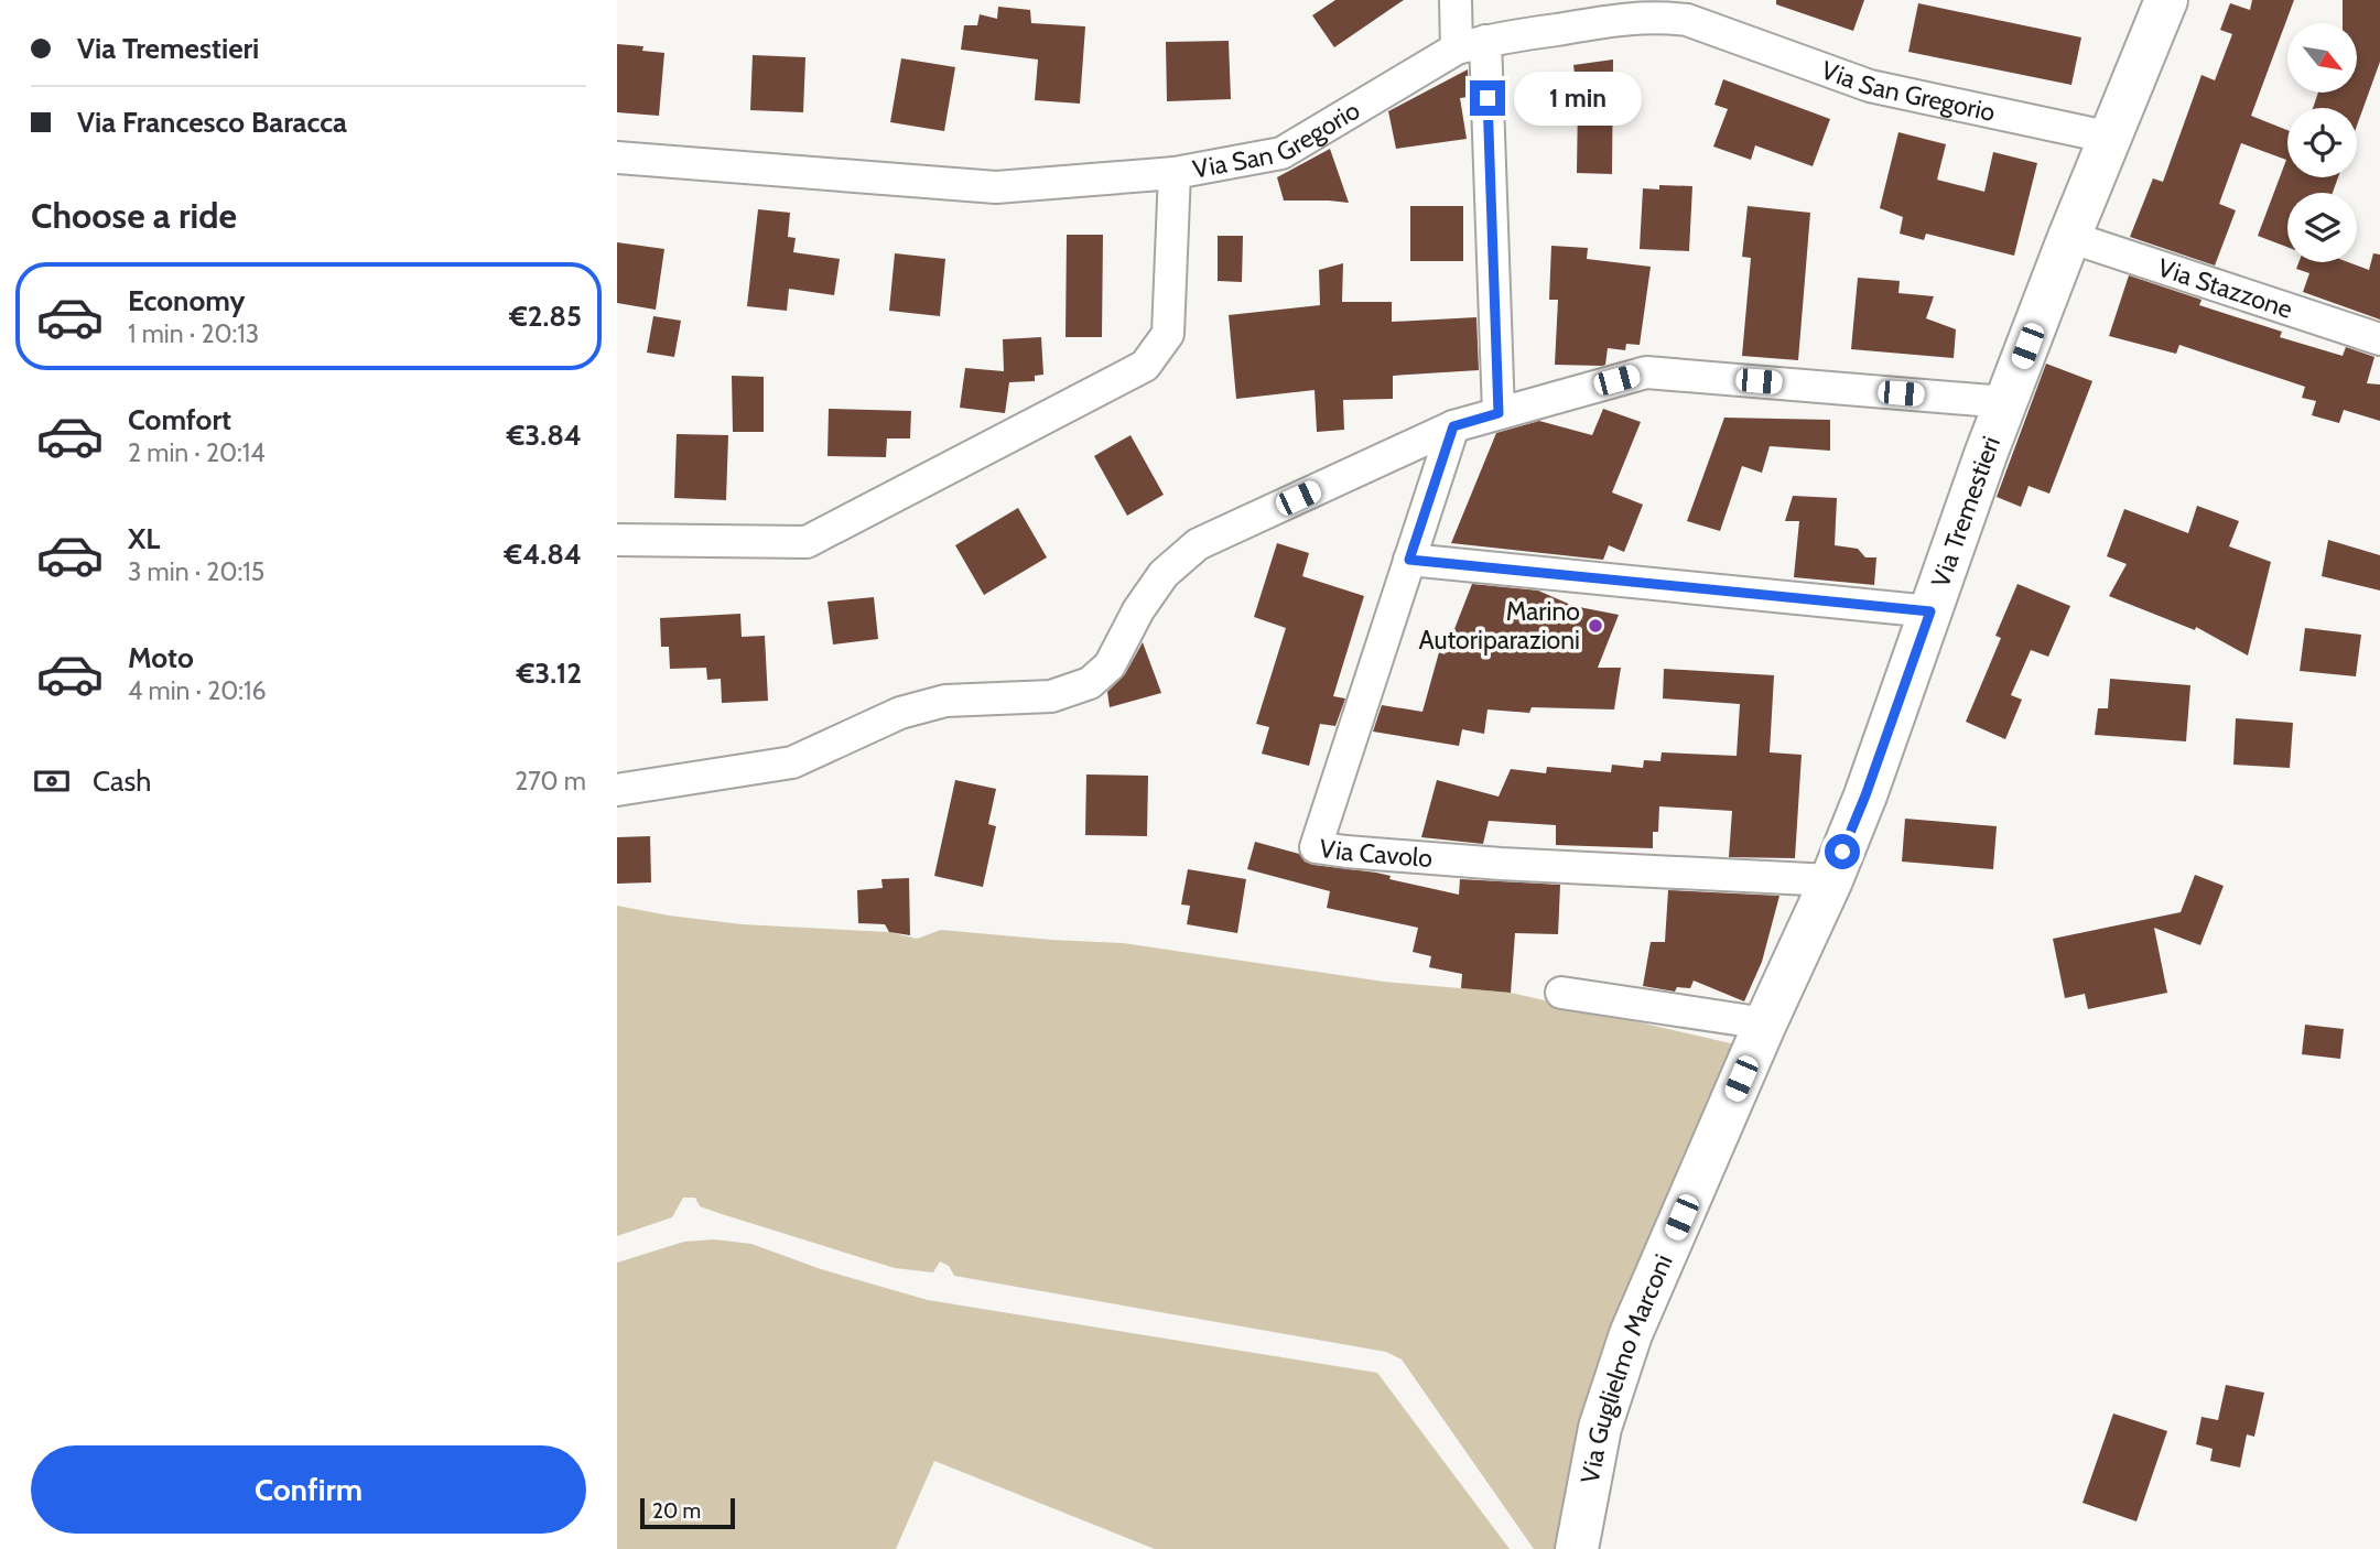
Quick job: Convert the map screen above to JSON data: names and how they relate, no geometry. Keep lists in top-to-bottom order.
{
  "streets": {
    "main road": ["Via Tremestieri", "Via Guglielmo Marconi"],
    "street": ["Via San Gregorio", "Via Stazzone", "Via Cavolo"]
  },
  "crossings": [
    ["Via San Gregorio", "Via Tremestieri"],
    ["Via Stazzone", "Via Tremestieri"],
    ["Via Tremestieri", "Via Cavolo"],
    ["Via Tremestieri", "Via Guglielmo Marconi"]
  ],
  "places": ["Marino Autoriparazioni"],
  "scale_bar": "20 m",
  "north": "bottom right",
  "page": {
    "banner": ["Via Tremestieri", "Via Francesco Baracca"],
    "bubble": "1 min",
    "heading": "Choose a ride",
    "list": [
      {
        "name": "Economy",
        "note": "1 min · 20:13",
        "value": "€2.85"
      },
      {
        "name": "Comfort",
        "note": "2 min · 20:14",
        "value": "€3.84"
      },
      {
        "name": "XL",
        "note": "3 min · 20:15",
        "value": "€4.84"
      },
      {
        "name": "Moto",
        "note": "4 min · 20:16",
        "value": "€3.12"
      }
    ],
    "pay": ["Cash", "270 m"],
    "buttons": "Confirm",
    "scale": "20 m"
  }
}
